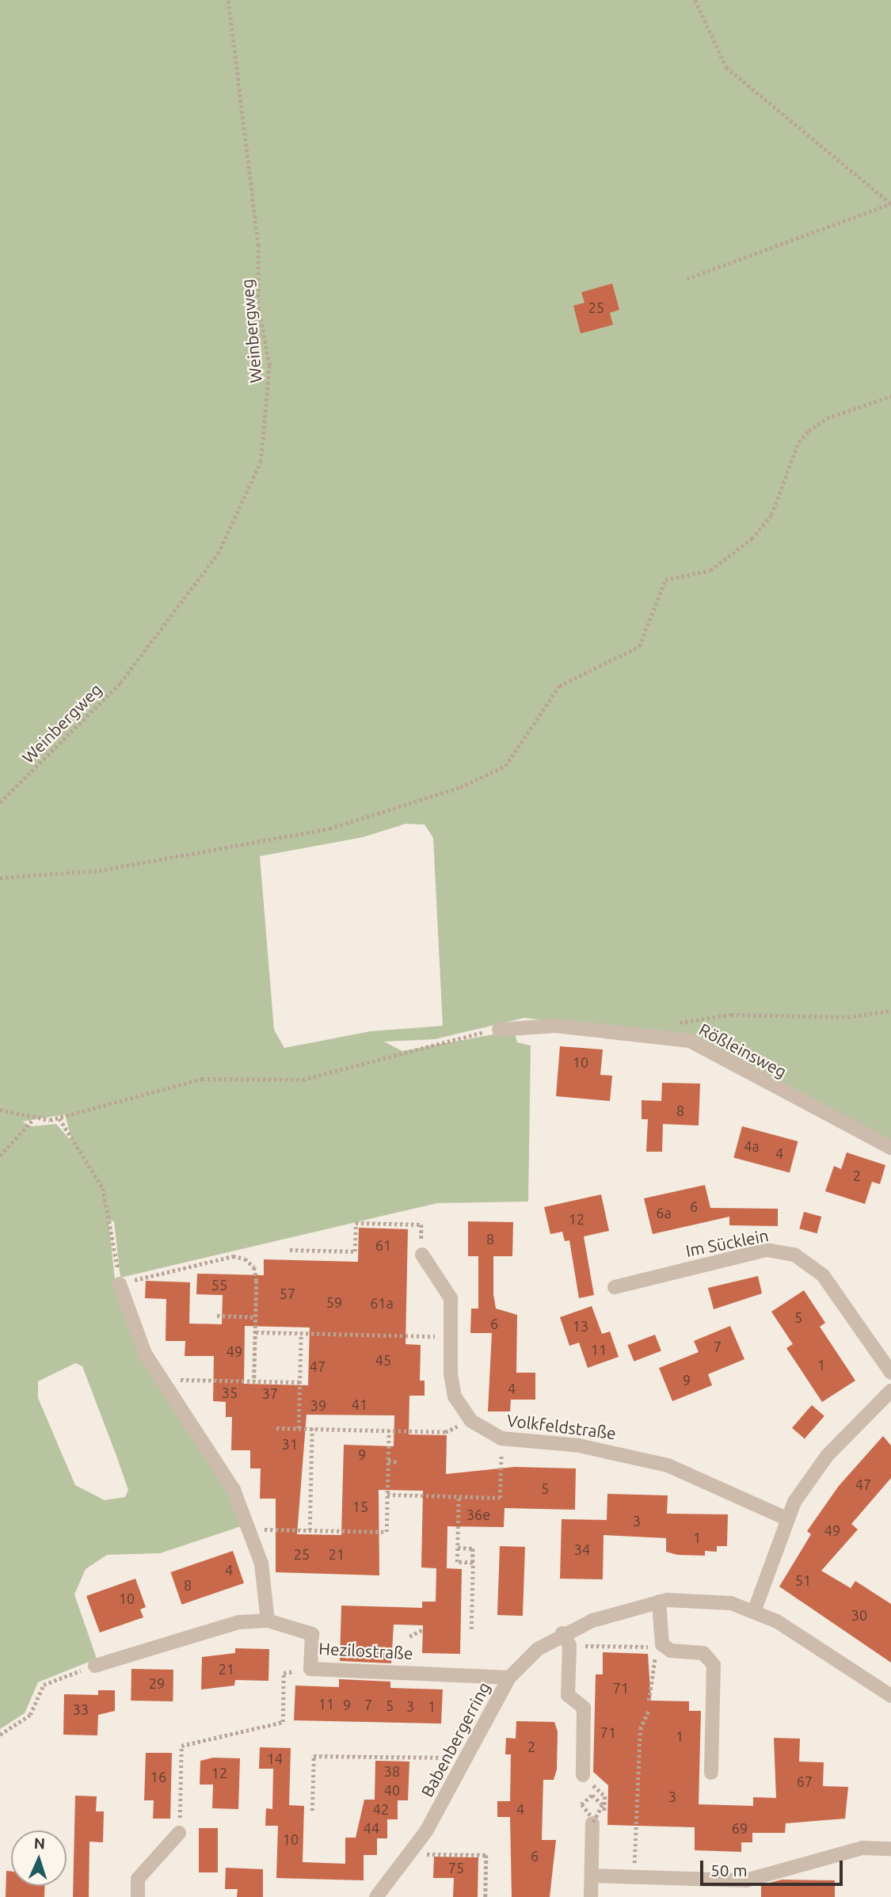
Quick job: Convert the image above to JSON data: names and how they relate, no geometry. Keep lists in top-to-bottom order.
{
  "streets": {
    "street": [
      "Rößleinsweg",
      "Im Sücklein",
      "Volkfeldstraße",
      "Hezilostraße",
      "Babenbergerring"
    ],
    "path": ["Weinbergweg"]
  },
  "crossings": [
    ["Hezilostraße", "Babenbergerring"]
  ],
  "house_numbers": [
    "25",
    "10",
    "8",
    "4a",
    "4",
    "2",
    "6",
    "6a",
    "12",
    "8",
    "61",
    "55",
    "57",
    "59",
    "61a",
    "5",
    "6",
    "13",
    "7",
    "11",
    "49",
    "45",
    "1",
    "47",
    "9",
    "4",
    "35",
    "37",
    "41",
    "39",
    "31",
    "9",
    "47",
    "5",
    "15",
    "36e",
    "3",
    "49",
    "1",
    "34",
    "25",
    "21",
    "4",
    "51",
    "8",
    "10",
    "30",
    "21",
    "29",
    "71",
    "11",
    "9",
    "7",
    "5",
    "3",
    "1",
    "33",
    "71",
    "1",
    "2",
    "14",
    "38",
    "12",
    "16",
    "67",
    "40",
    "3",
    "42",
    "4",
    "44",
    "69",
    "10",
    "6",
    "75"
  ],
  "scale_bar": "50 m",
  "north": "top"
}
